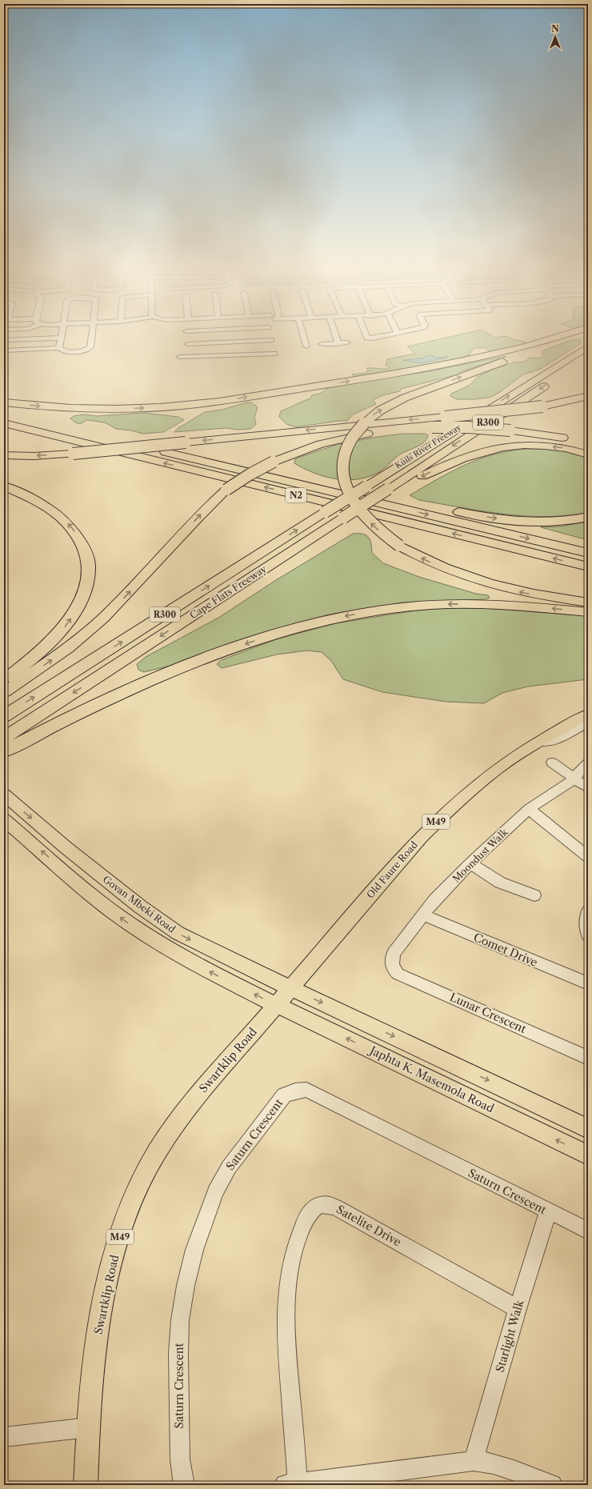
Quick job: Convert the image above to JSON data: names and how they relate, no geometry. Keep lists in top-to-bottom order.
{
  "streets": {
    "highway": [
      "R300",
      "Kuils River Freeway",
      "N2",
      "Cape Flats Freeway"
    ],
    "main road": [
      "M49",
      "Old Faure Road",
      "Govan Mbeki Road",
      "Swartklip Road",
      "Japhta K. Masemola Road"
    ],
    "street": [
      "Moondust Walk",
      "Comet Drive",
      "Lunar Crescent",
      "Saturn Crescent",
      "Satelite Drive",
      "Starlight Walk"
    ]
  },
  "crossings": [
    ["Kuils River Freeway", "Cape Flats Freeway"],
    ["Moondust Walk", "Comet Drive"],
    ["Moondust Walk", "Lunar Crescent"],
    ["Old Faure Road", "Govan Mbeki Road"],
    ["Old Faure Road", "Swartklip Road"],
    ["Govan Mbeki Road", "Swartklip Road"],
    ["Govan Mbeki Road", "Japhta K. Masemola Road"],
    ["Swartklip Road", "Japhta K. Masemola Road"],
    ["Saturn Crescent", "Starlight Walk"],
    ["Satelite Drive", "Starlight Walk"]
  ],
  "north": "top"
}
